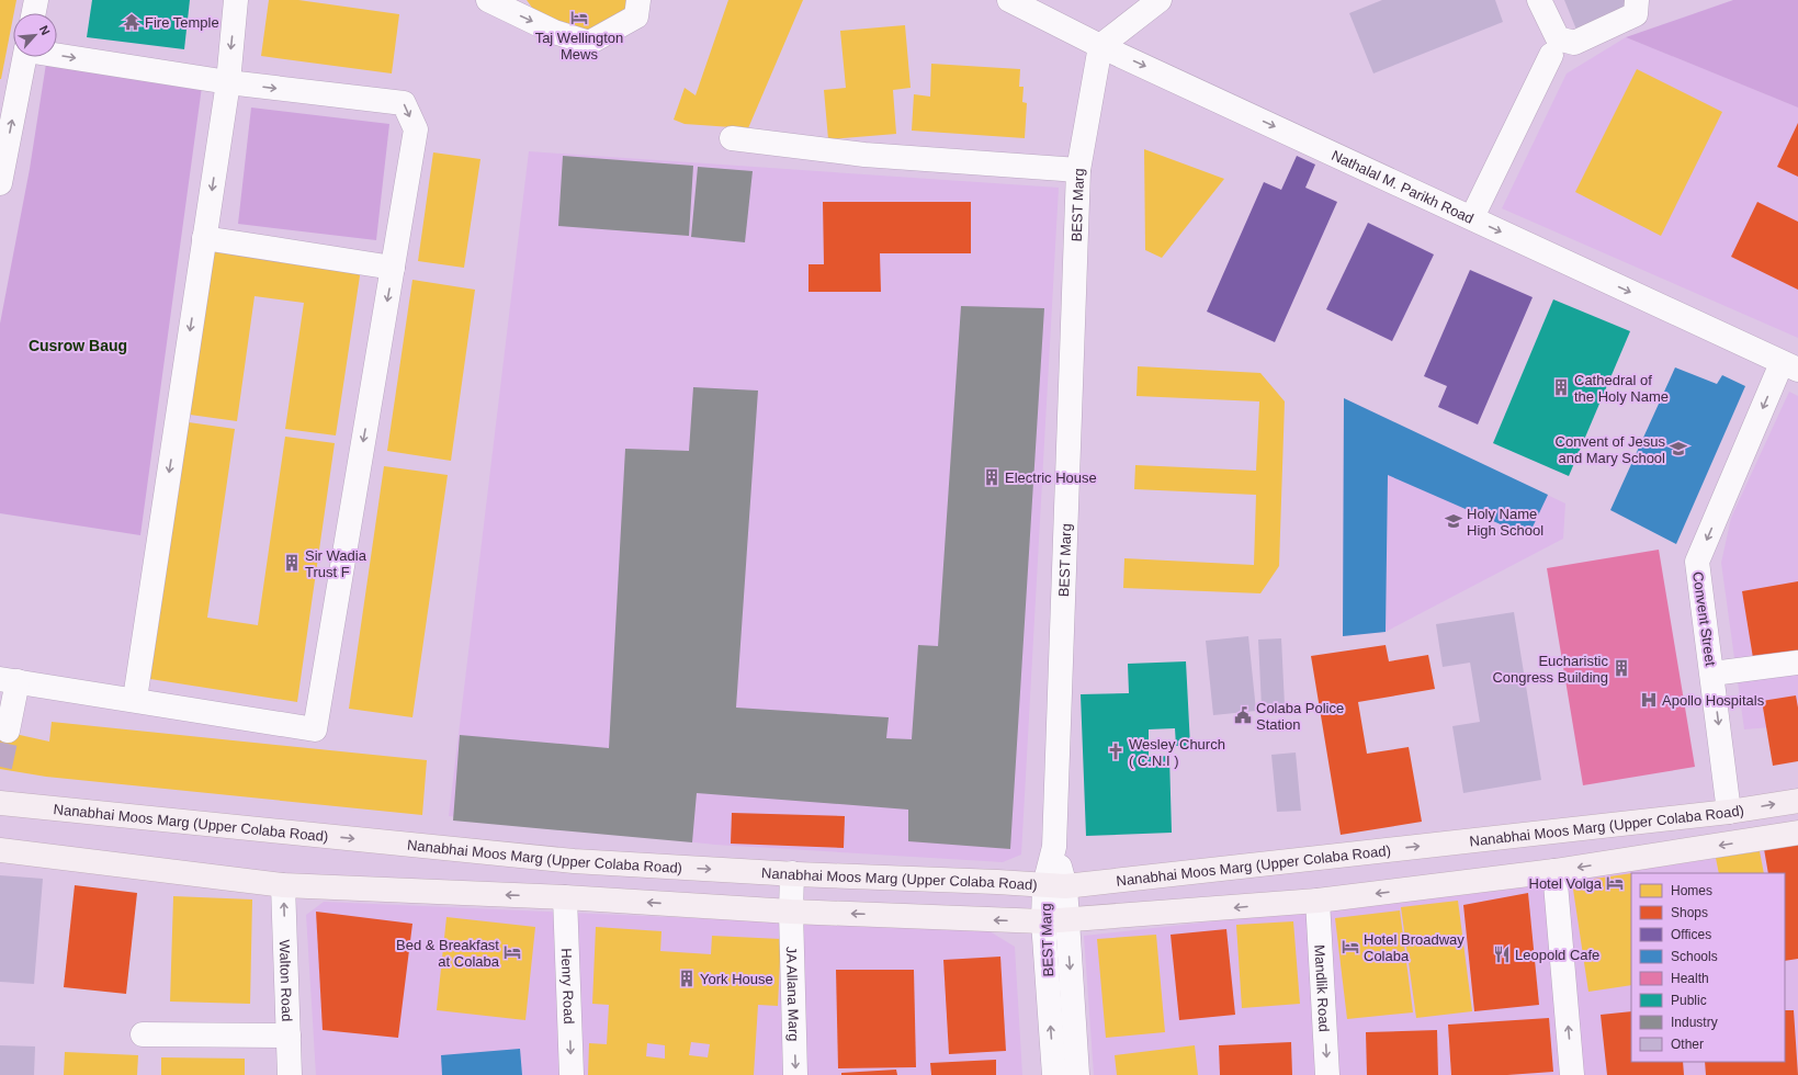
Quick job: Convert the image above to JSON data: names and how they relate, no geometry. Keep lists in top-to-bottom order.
{
  "streets": {
    "main road": ["Nanabhai Moos Marg (Upper Colaba Road)"],
    "street": [
      "Nathalal M. Parikh Road",
      "BEST Marg",
      "Convent Street",
      "Walton Road",
      "Henry Road",
      "Mandlik Road",
      "JA Allana Marg"
    ]
  },
  "crossings": [
    ["Nathalal M. Parikh Road", "BEST Marg"],
    ["Nathalal M. Parikh Road", "Convent Street"],
    ["BEST Marg", "Nanabhai Moos Marg (Upper Colaba Road)"],
    ["Convent Street", "Nanabhai Moos Marg (Upper Colaba Road)"],
    ["Nanabhai Moos Marg (Upper Colaba Road)", "JA Allana Marg"]
  ],
  "one_way": [
    "Nathalal M. Parikh Road",
    "Convent Street",
    "Walton Road",
    "Henry Road",
    "Mandlik Road",
    "JA Allana Marg"
  ],
  "districts": ["Cusrow Baug"],
  "places": {
    "hotel": [
      "Taj Wellington Mews",
      "Hotel Volga",
      "Hotel Broadway Colaba",
      "Bed & Breakfast at Colaba"
    ],
    "temple": ["Fire Temple"],
    "building": [
      "Cathedral of the Holy Name",
      "Electric House",
      "Sir Wadia Trust F",
      "Eucharistic Congress Building",
      "York House"
    ],
    "school or university": ["Convent of Jesus and Mary School", "Holy Name High School"],
    "hospital": ["Apollo Hospitals"],
    "public building": ["Colaba Police Station"],
    "church": ["Wesley Church ( C.N.I )"],
    "restaurant": ["Leopold Cafe"]
  },
  "legend": [
    "Homes",
    "Shops",
    "Offices",
    "Schools",
    "Health",
    "Public",
    "Industry",
    "Other"
  ],
  "north": "top right"
}
